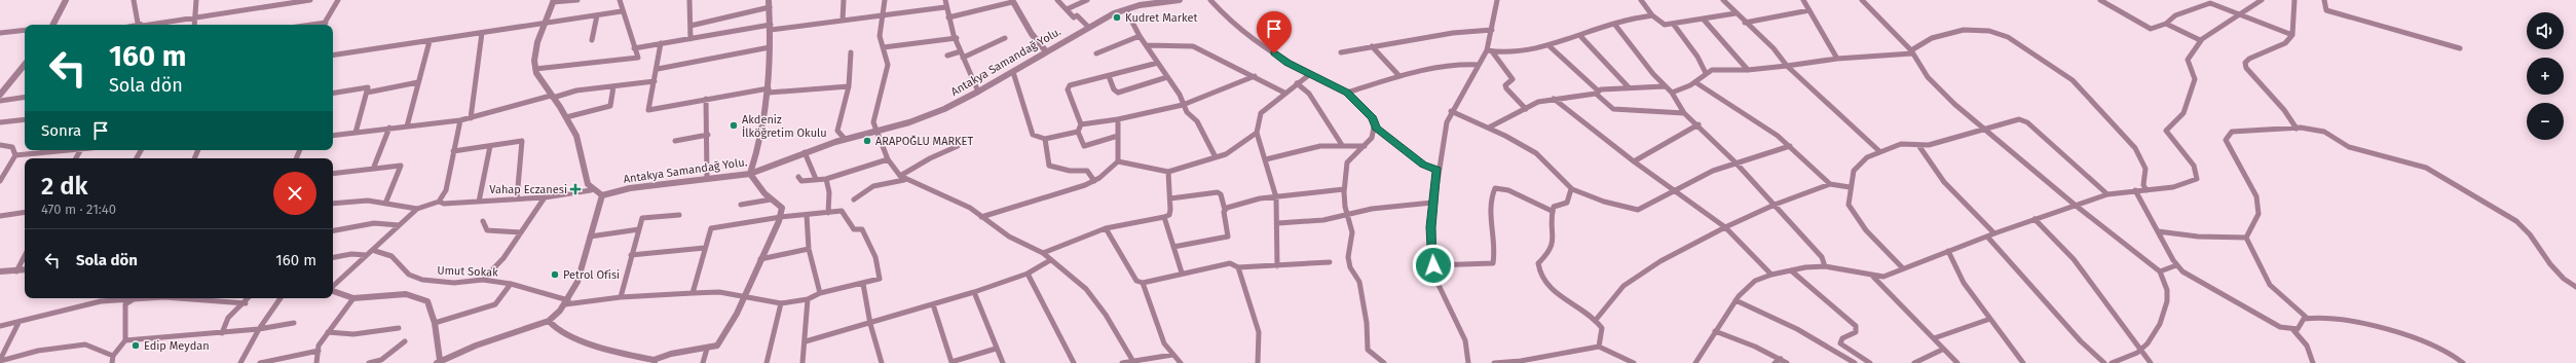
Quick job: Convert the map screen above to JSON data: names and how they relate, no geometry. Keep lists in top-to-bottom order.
{
  "streets": {
    "street": ["Antakya Samandağ Yolu.", "Umut Sokak"]
  },
  "places": {
    "other": [
      "Kudret Market",
      "Akdeniz İlköğretim Okulu",
      "ARAPOĞLU MARKET",
      "Petrol Ofisi",
      "Edip Meydan"
    ],
    "health": ["Vahap Eczanesi"]
  },
  "page": {
    "map_buttons": ["+", "−"],
    "turn": ["160 m", "Sola dön"],
    "then": "Sonra",
    "heading": ["2 dk", "470 m · 21:40"],
    "list": [
      {
        "name": "Sola dön",
        "value": "160 m"
      }
    ]
  }
}
